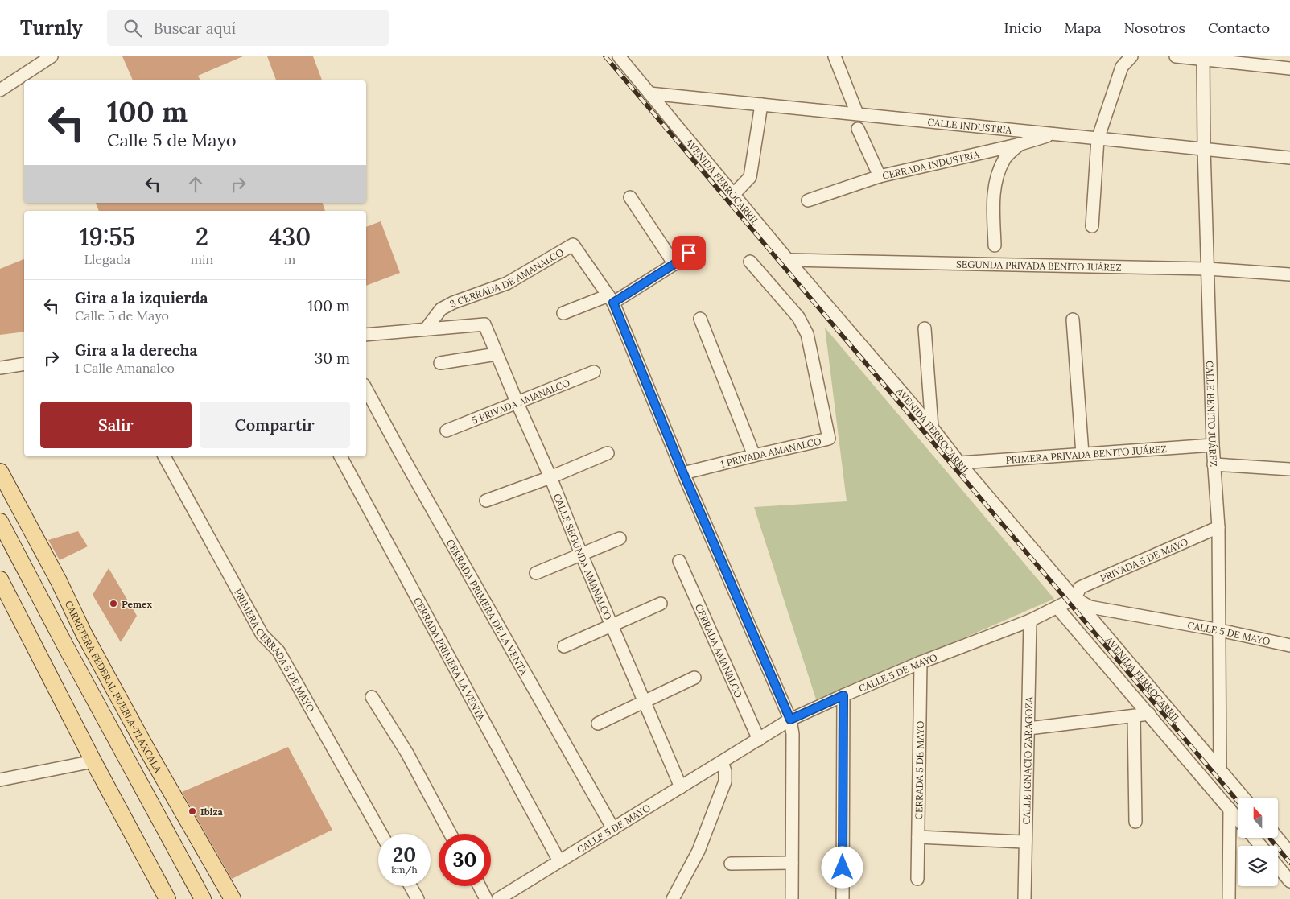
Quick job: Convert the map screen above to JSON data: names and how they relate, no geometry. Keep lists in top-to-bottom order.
{
  "streets": {
    "main road": ["CARRETERA FEDERAL PUEBLA-TLAXCALA"],
    "street": [
      "CALLE INDUSTRIA",
      "CERRADA INDUSTRIA",
      "AVENIDA FERROCARRIL",
      "SEGUNDA PRIVADA BENITO JUÁREZ",
      "3 CERRADA DE AMANALCO",
      "5 PRIVADA AMANALCO",
      "CALLE BENITO JUÁREZ",
      "1 PRIVADA AMANALCO",
      "PRIMERA PRIVADA BENITO JUÁREZ",
      "CALLE SEGUNDA AMANALCO",
      "PRIVADA 5 DE MAYO",
      "CERRADA PRIMERA DE LA VENTA",
      "CALLE 5 DE MAYO",
      "PRIMERA CERRADA 5 DE MAYO",
      "CERRADA AMANALCO",
      "CERRADA PRIMERA LA VENTA",
      "CALLE IGNACIO ZARAGOZA",
      "CERRADA 5 DE MAYO"
    ]
  },
  "crossings": [
    ["CALLE INDUSTRIA", "CERRADA INDUSTRIA"],
    ["CALLE INDUSTRIA", "AVENIDA FERROCARRIL"],
    ["CALLE INDUSTRIA", "CALLE BENITO JUÁREZ"],
    ["AVENIDA FERROCARRIL", "SEGUNDA PRIVADA BENITO JUÁREZ"],
    ["AVENIDA FERROCARRIL", "CALLE BENITO JUÁREZ"],
    ["AVENIDA FERROCARRIL", "PRIMERA PRIVADA BENITO JUÁREZ"],
    ["AVENIDA FERROCARRIL", "PRIVADA 5 DE MAYO"],
    ["AVENIDA FERROCARRIL", "CALLE 5 DE MAYO"],
    ["SEGUNDA PRIVADA BENITO JUÁREZ", "CALLE BENITO JUÁREZ"],
    ["3 CERRADA DE AMANALCO", "CALLE SEGUNDA AMANALCO"],
    ["5 PRIVADA AMANALCO", "CALLE SEGUNDA AMANALCO"],
    ["CALLE BENITO JUÁREZ", "PRIMERA PRIVADA BENITO JUÁREZ"],
    ["CALLE BENITO JUÁREZ", "PRIVADA 5 DE MAYO"],
    ["CALLE BENITO JUÁREZ", "CALLE 5 DE MAYO"],
    ["CALLE SEGUNDA AMANALCO", "CALLE 5 DE MAYO"],
    ["PRIVADA 5 DE MAYO", "CALLE 5 DE MAYO"],
    ["CERRADA PRIMERA DE LA VENTA", "CALLE 5 DE MAYO"],
    ["CALLE 5 DE MAYO", "CERRADA AMANALCO"],
    ["CALLE 5 DE MAYO", "CERRADA PRIMERA LA VENTA"],
    ["CALLE 5 DE MAYO", "CALLE IGNACIO ZARAGOZA"],
    ["CALLE 5 DE MAYO", "CERRADA 5 DE MAYO"]
  ],
  "places": ["Pemex", "Ibiza"],
  "north": "top",
  "page": {
    "header": "Turnly",
    "search": "Buscar aquí",
    "nav": [
      "Inicio",
      "Mapa",
      "Nosotros",
      "Contacto"
    ],
    "turn": ["100 m", "Calle 5 de Mayo"],
    "eta": [
      "19:55",
      "Llegada",
      "2",
      "min",
      "430",
      "m"
    ],
    "list": [
      {
        "name": "Gira a la izquierda",
        "note": "Calle 5 de Mayo",
        "value": "100 m"
      },
      {
        "name": "Gira a la derecha",
        "note": "1 Calle Amanalco",
        "value": "30 m"
      }
    ],
    "buttons": ["Salir", "Compartir"],
    "speed": "20 km/h",
    "limit": "30"
  }
}
